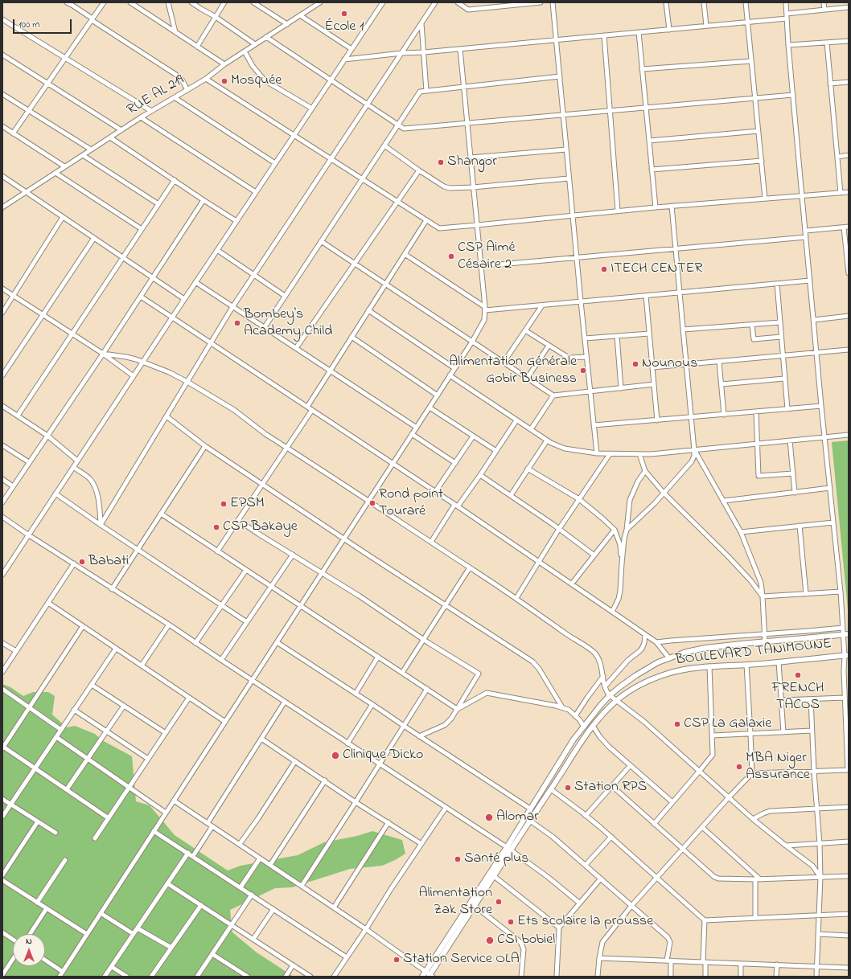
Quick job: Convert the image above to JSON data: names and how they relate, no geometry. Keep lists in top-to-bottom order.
{
  "streets": {
    "main road": ["BOULEVARD TANIMOUNE"],
    "street": ["RUE AL 219"]
  },
  "places": [
    "École 1",
    "Mosquée",
    "Shangor",
    "CSP Aimé Césaire 2",
    "ITECH CENTER",
    "Bombey's Academy Child",
    "Nounous",
    "Alimentation Générale Gobir Business",
    "Rond point Touraré",
    "EPSM",
    "CSP Bakaye",
    "Babati",
    "FRENCH TACOS",
    "CSP La Galaxie",
    "Clinique Dicko",
    "MBA Niger Assurance",
    "Station RPS",
    "Alomar",
    "Santé plus",
    "Alimentation Zak Store",
    "Ets scolaire la prousse",
    "CSI bobiel",
    "Station Service OLA"
  ],
  "scale_bar": "100 m",
  "north": "top"
}
